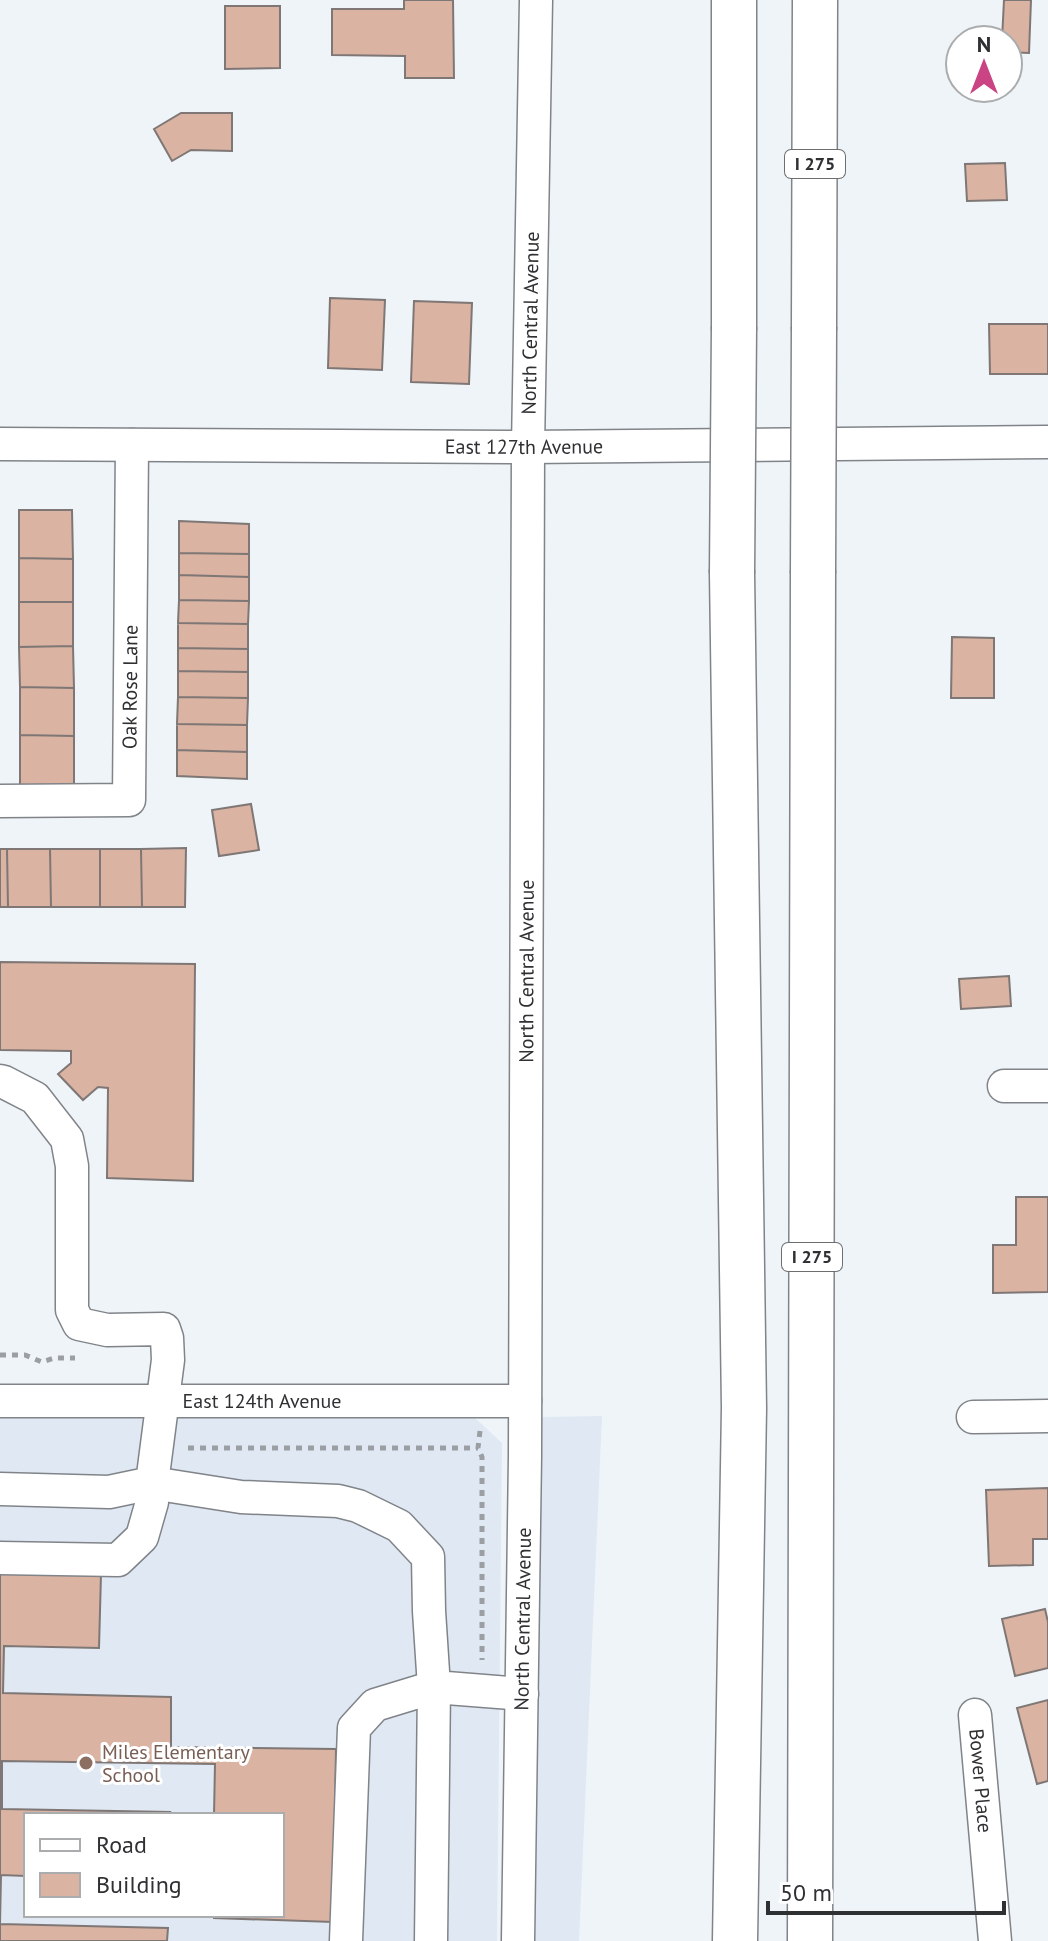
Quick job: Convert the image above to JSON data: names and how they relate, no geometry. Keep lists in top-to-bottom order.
{
  "streets": {
    "highway": ["I 275"],
    "street": [
      "North Central Avenue",
      "East 127th Avenue",
      "Oak Rose Lane",
      "East 124th Avenue",
      "Bower Place"
    ]
  },
  "crossings": [
    ["North Central Avenue", "East 127th Avenue"],
    ["North Central Avenue", "East 124th Avenue"],
    ["East 127th Avenue", "Oak Rose Lane"]
  ],
  "places": ["Miles Elementary School"],
  "legend": ["Road", "Building"],
  "scale_bar": "50 m",
  "north": "top"
}
